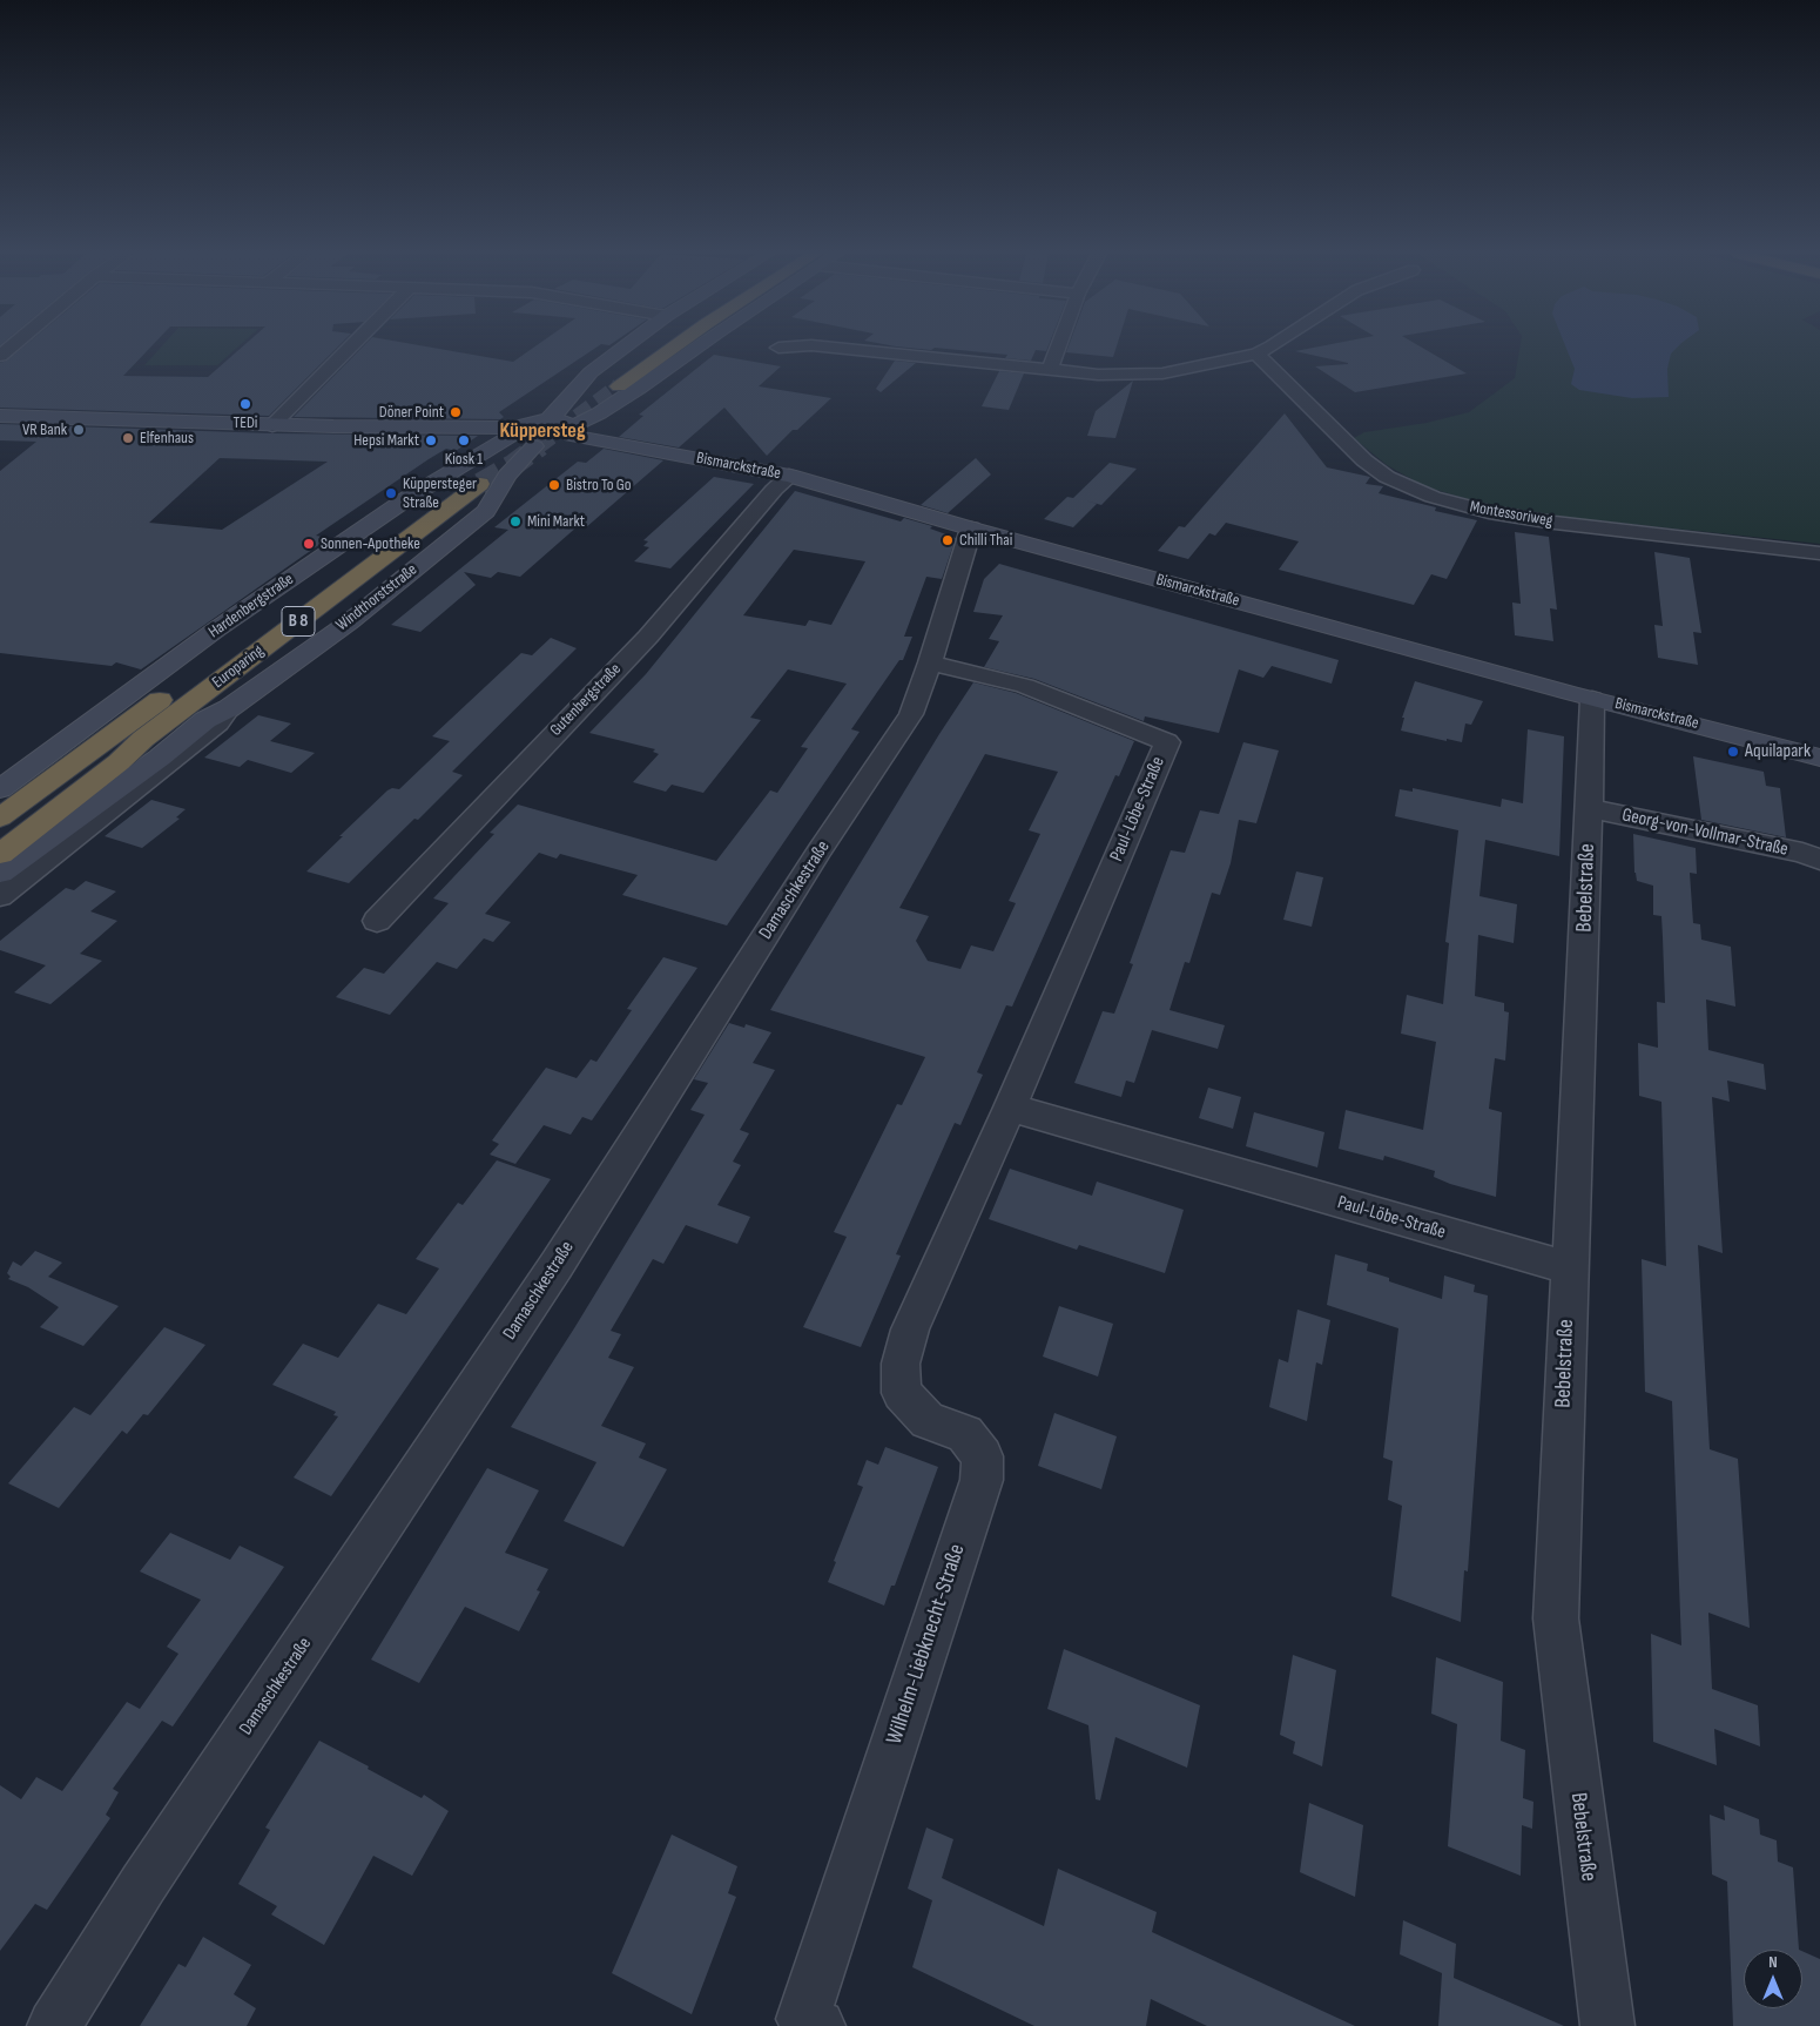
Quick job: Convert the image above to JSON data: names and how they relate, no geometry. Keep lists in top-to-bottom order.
{
  "streets": {
    "highway": ["B 8", "Europaring"],
    "main road": ["Bismarckstraße", "Windthorststraße", "Hardenbergstraße"],
    "street": [
      "Montessoriweg",
      "Gutenbergstraße",
      "Paul-Löbe-Straße",
      "Georg-von-Vollmar-Straße",
      "Bebelstraße",
      "Damaschkestraße",
      "Wilhelm-Liebknecht-Straße"
    ]
  },
  "crossings": [
    ["Bismarckstraße", "Gutenbergstraße"],
    ["Bismarckstraße", "Bebelstraße"],
    ["Bismarckstraße", "Damaschkestraße"],
    ["Paul-Löbe-Straße", "Bebelstraße"],
    ["Paul-Löbe-Straße", "Damaschkestraße"],
    ["Paul-Löbe-Straße", "Wilhelm-Liebknecht-Straße"],
    ["Georg-von-Vollmar-Straße", "Bebelstraße"]
  ],
  "districts": ["Küppersteg"],
  "places": [
    "TEDi",
    "Döner Point",
    "VR Bank",
    "Elfenhaus",
    "Hepsi Markt",
    "Kiosk 1",
    "Bistro To Go",
    "Küppersteger Straße",
    "Mini Markt",
    "Chilli Thai",
    "Sonnen-Apotheke",
    "Aquilapark"
  ],
  "north": "top"
}
